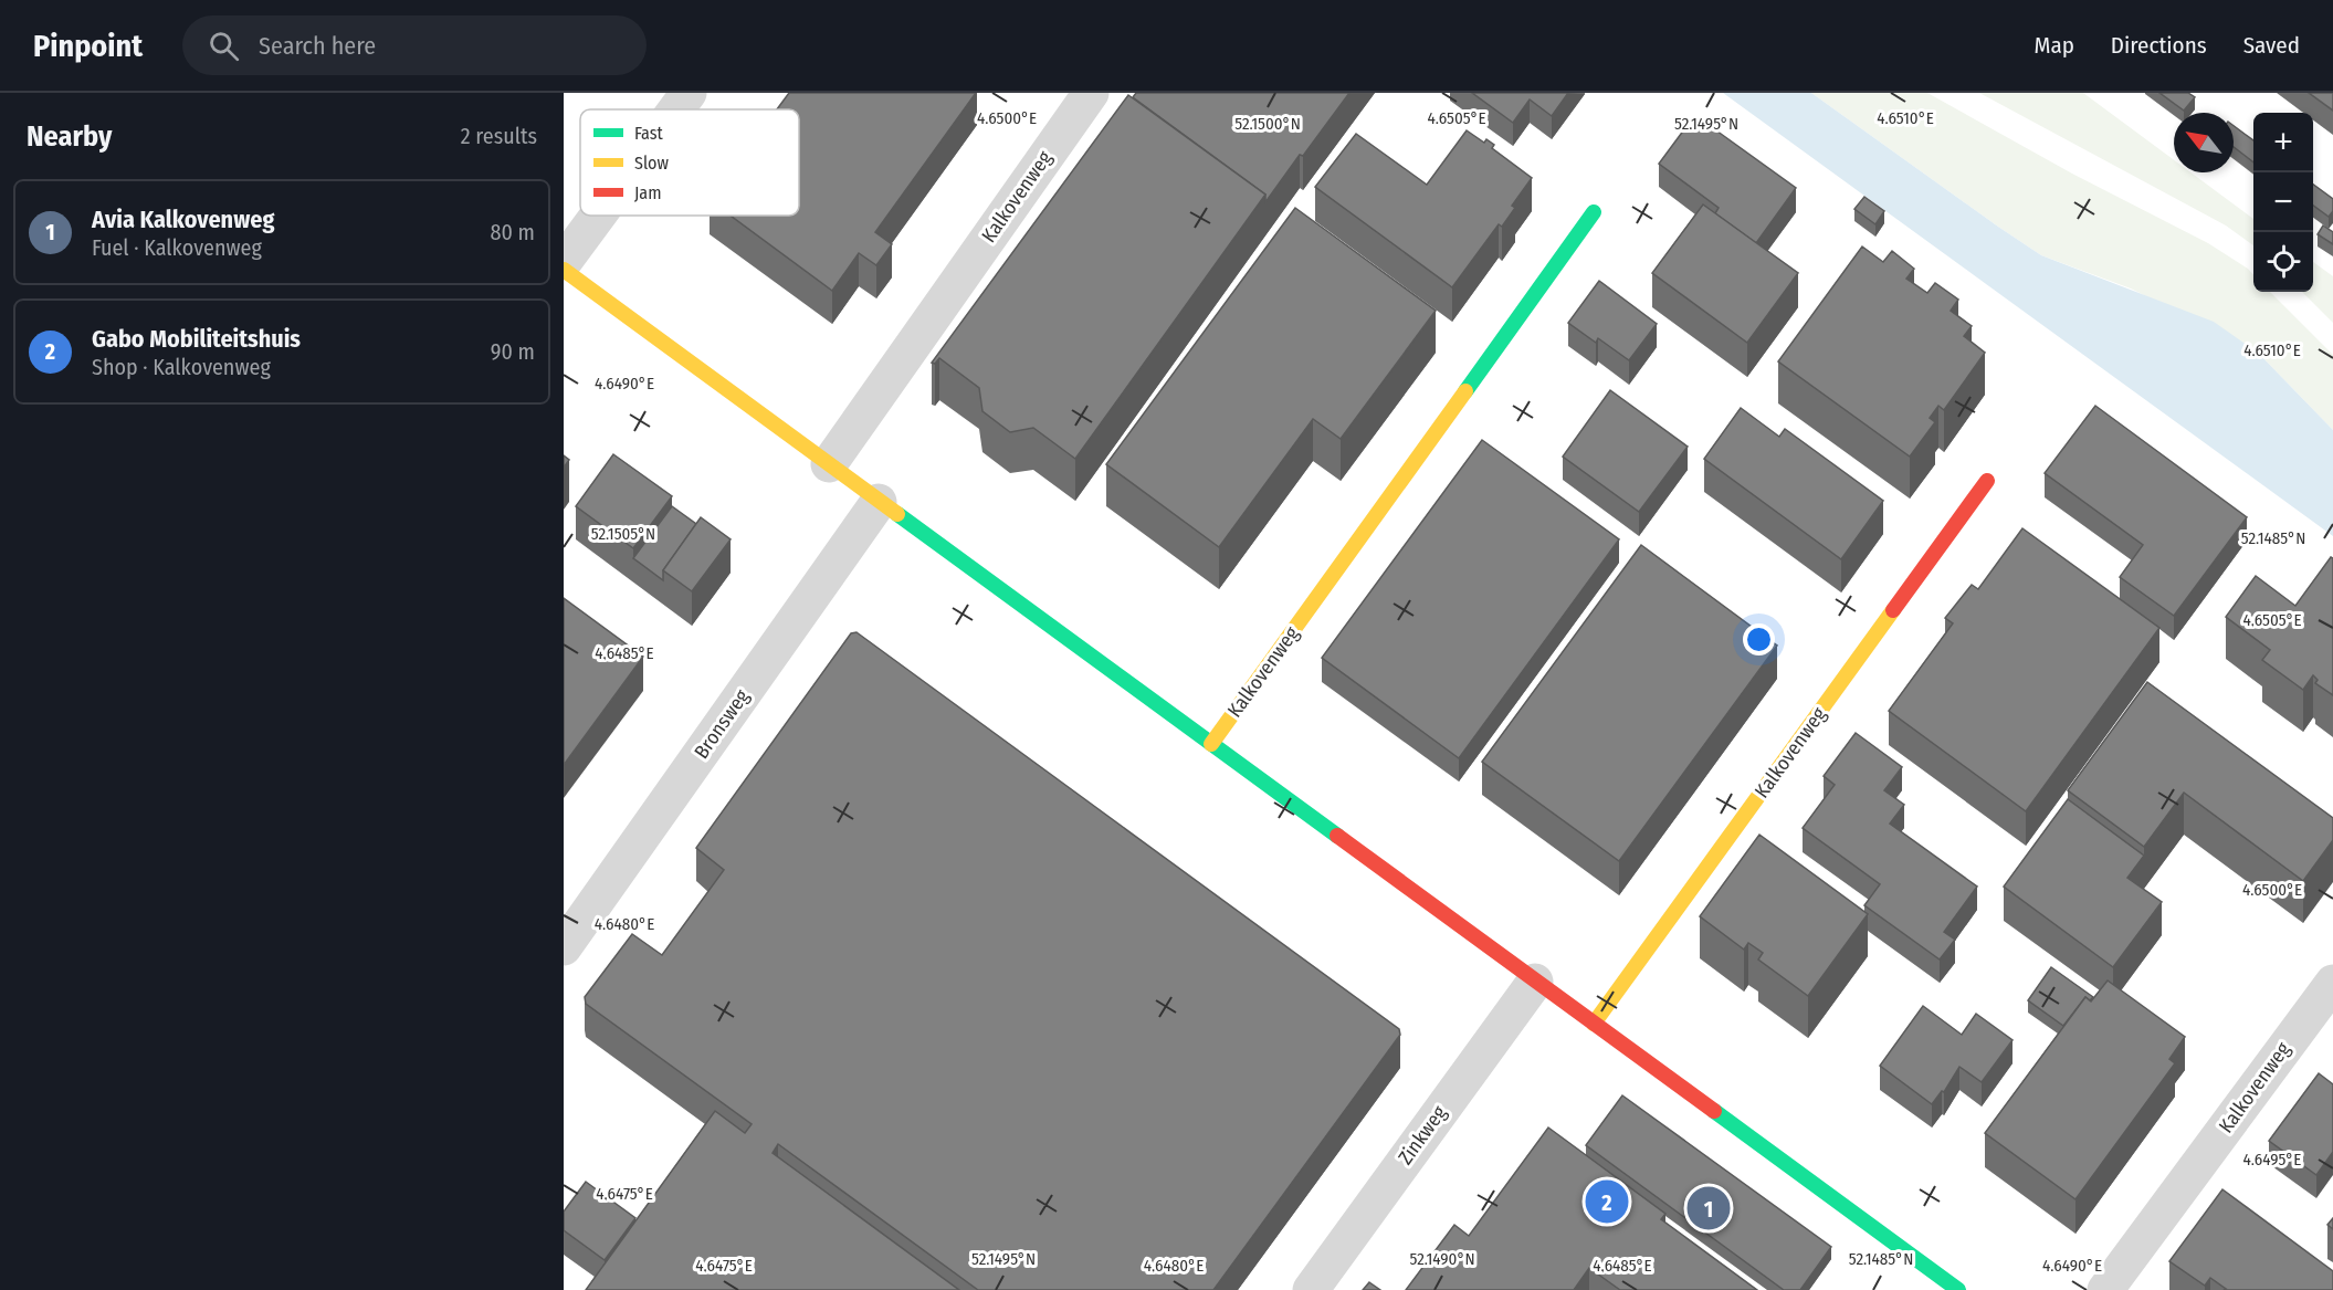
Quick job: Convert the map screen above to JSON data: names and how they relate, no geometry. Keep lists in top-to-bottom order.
{
  "streets": {
    "street": ["Kalkovenweg", "Bronsweg", "Zinkweg"]
  },
  "legend": ["Fast", "Slow", "Jam"],
  "north": "top left",
  "page": {
    "header": "Pinpoint",
    "search": "Search here",
    "nav": ["Map", "Directions", "Saved"],
    "heading": ["Nearby", "2 results"],
    "map_buttons": ["+", "−"],
    "list": [
      {
        "mark": "1",
        "name": "Avia Kalkovenweg",
        "note": "Fuel · Kalkovenweg",
        "value": "80 m"
      },
      {
        "mark": "2",
        "name": "Gabo Mobiliteitshuis",
        "note": "Shop · Kalkovenweg",
        "value": "90 m"
      }
    ],
    "pins": ["2", "1"]
  },
  "coordinates": [
    "4.6500°E",
    "4.6505°E",
    "4.6510°E",
    "52.1500°N",
    "52.1495°N",
    "4.6490°E",
    "52.1505°N",
    "52.1485°N",
    "4.6485°E",
    "4.6480°E",
    "4.6495°E",
    "4.6475°E",
    "52.1490°N"
  ]
}
